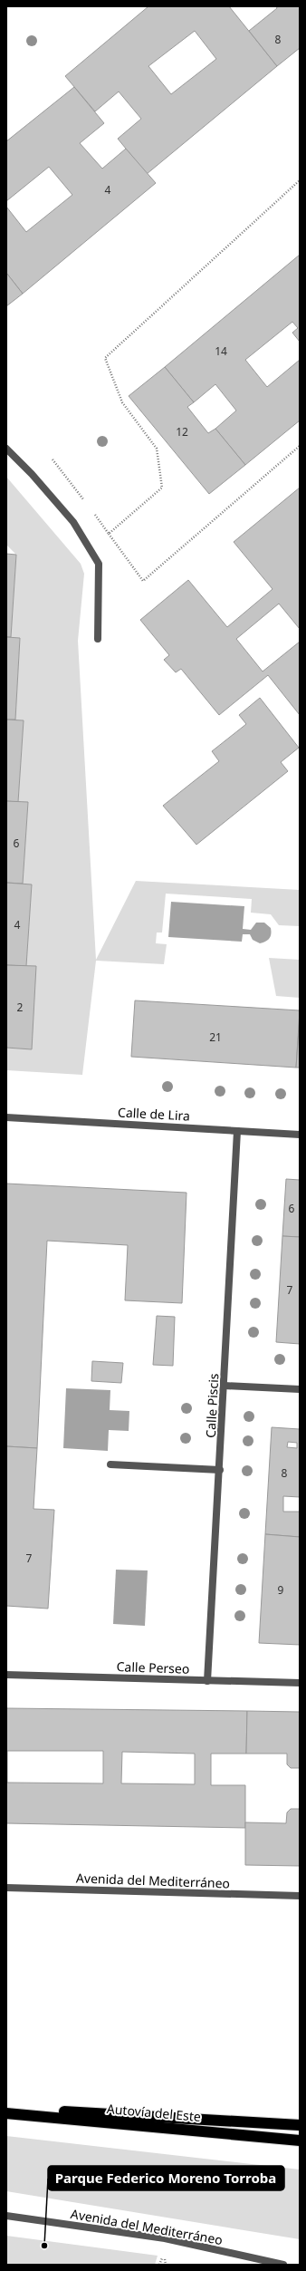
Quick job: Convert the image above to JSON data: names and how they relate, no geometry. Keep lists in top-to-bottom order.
{
  "streets": {
    "highway": ["Autovía del Este"],
    "street": [
      "Calle de Lira",
      "Calle Piscis",
      "Calle Perseo",
      "Avenida del Mediterráneo"
    ]
  },
  "crossings": [
    ["Calle de Lira", "Calle Piscis"],
    ["Calle Piscis", "Calle Perseo"]
  ],
  "places": ["Parque Federico Moreno Torroba"],
  "house_numbers": [
    "8",
    "4",
    "14",
    "12",
    "6",
    "4",
    "2",
    "21",
    "6",
    "7",
    "8",
    "7",
    "9"
  ]
}
